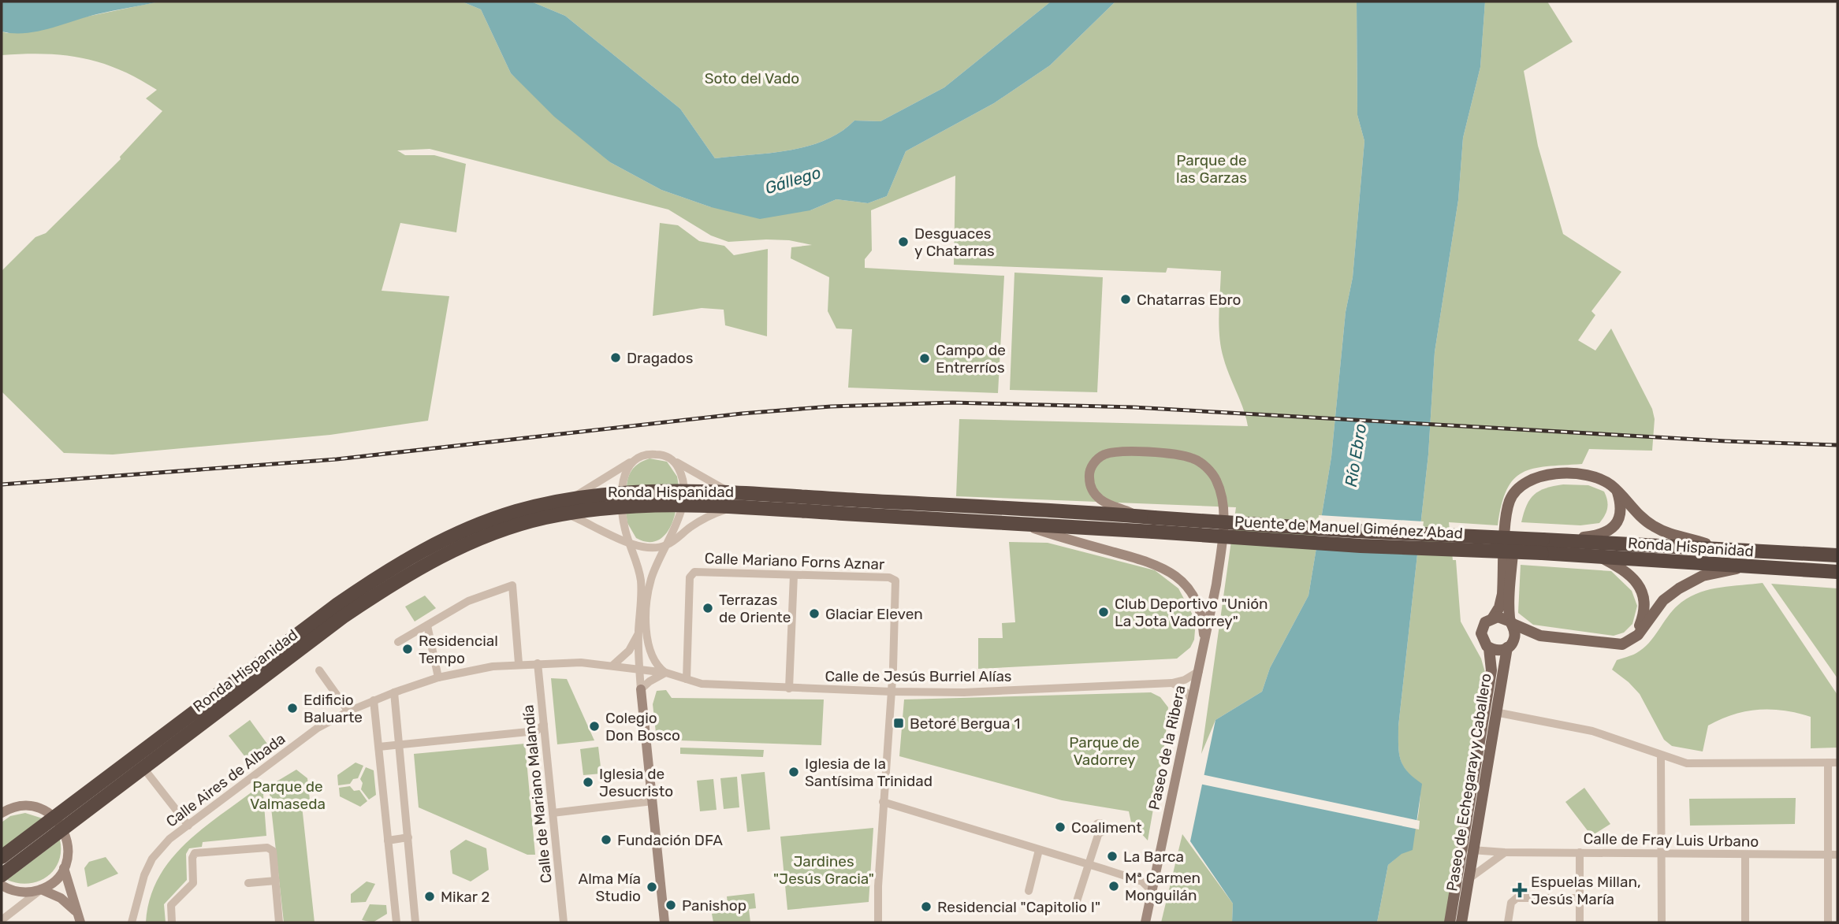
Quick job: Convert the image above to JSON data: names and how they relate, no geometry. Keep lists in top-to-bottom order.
{
  "streets": {
    "highway": ["Ronda Hispanidad", "Puente de Manuel Giménez Abad"],
    "main road": ["Paseo de la Ribera", "Paseo de Echegaray y Caballero"],
    "street": [
      "Calle Mariano Forns Aznar",
      "Calle de Jesús Burriel Alías",
      "Calle Aires de Albada",
      "Calle de Mariano Malandía",
      "Calle de Fray Luis Urbano"
    ]
  },
  "crossings": [
    ["Ronda Hispanidad", "Puente de Manuel Giménez Abad"],
    ["Ronda Hispanidad", "Paseo de la Ribera"],
    ["Calle Mariano Forns Aznar", "Calle de Jesús Burriel Alías"],
    ["Calle de Jesús Burriel Alías", "Paseo de la Ribera"],
    ["Calle de Jesús Burriel Alías", "Calle Aires de Albada"],
    ["Calle Aires de Albada", "Calle de Mariano Malandía"],
    ["Paseo de Echegaray y Caballero", "Calle de Fray Luis Urbano"]
  ],
  "water": ["Gállego", "Río Ebro"],
  "parks": [
    "Soto del Vado",
    "Parque de las Garzas",
    "Parque de Vadorrey",
    "Parque de Valmaseda",
    "Jardines \"Jesús Gracia\""
  ],
  "places": {
    "other": [
      "Desguaces y Chatarras",
      "Chatarras Ebro",
      "Dragados",
      "Campo de Entrerríos",
      "Terrazas de Oriente",
      "Club Deportivo \"Unión La Jota Vadorrey\"",
      "Glaciar Eleven",
      "Residencial Tempo",
      "Edificio Baluarte",
      "Colegio Don Bosco",
      "Iglesia de la Santísima Trinidad",
      "Iglesia de Jesucristo",
      "Coaliment",
      "Fundación DFA",
      "La Barca",
      "Mª Carmen Monguilán",
      "Alma Mía Studio",
      "Mikar 2",
      "Panishop",
      "Residencial \"Capitolio I\""
    ],
    "transit": ["Betoré Bergua 1"],
    "health": ["Espuelas Millan, Jesús María"]
  }
}
